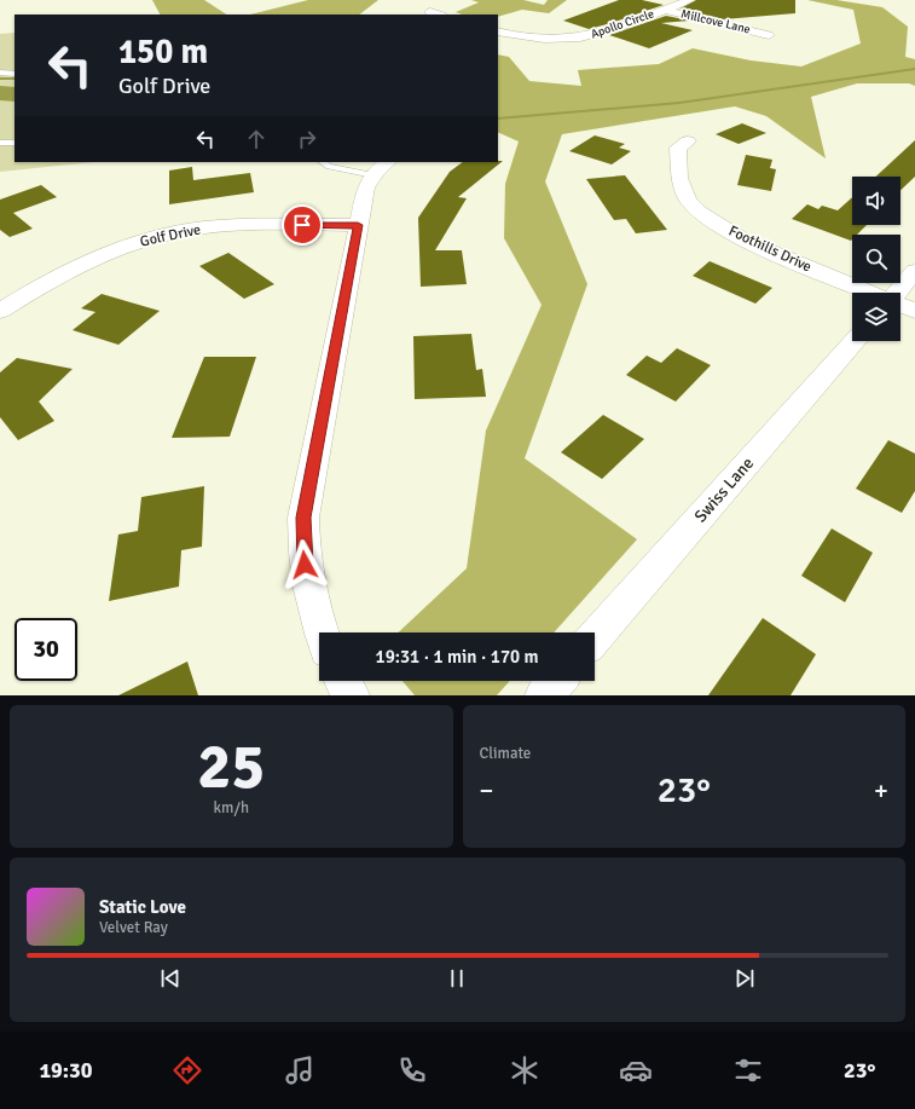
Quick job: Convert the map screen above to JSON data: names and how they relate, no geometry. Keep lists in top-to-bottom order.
{
  "streets": {
    "street": [
      "Millcove Lane",
      "Apollo Circle",
      "Golf Drive",
      "Foothills Drive",
      "Swiss Lane"
    ]
  },
  "crossings": [
    ["Millcove Lane", "Apollo Circle"]
  ],
  "page": {
    "turn": ["150 m", "Golf Drive"],
    "limit": "30",
    "trip": "19:31 · 1 min · 170 m",
    "tile": [
      ["25", "km/h"],
      "Climate"
    ],
    "heat": ["−", "23°", "+"],
    "song": ["Static Love", "Velvet Ray"],
    "tabs": ["19:30", "23°"]
  }
}
